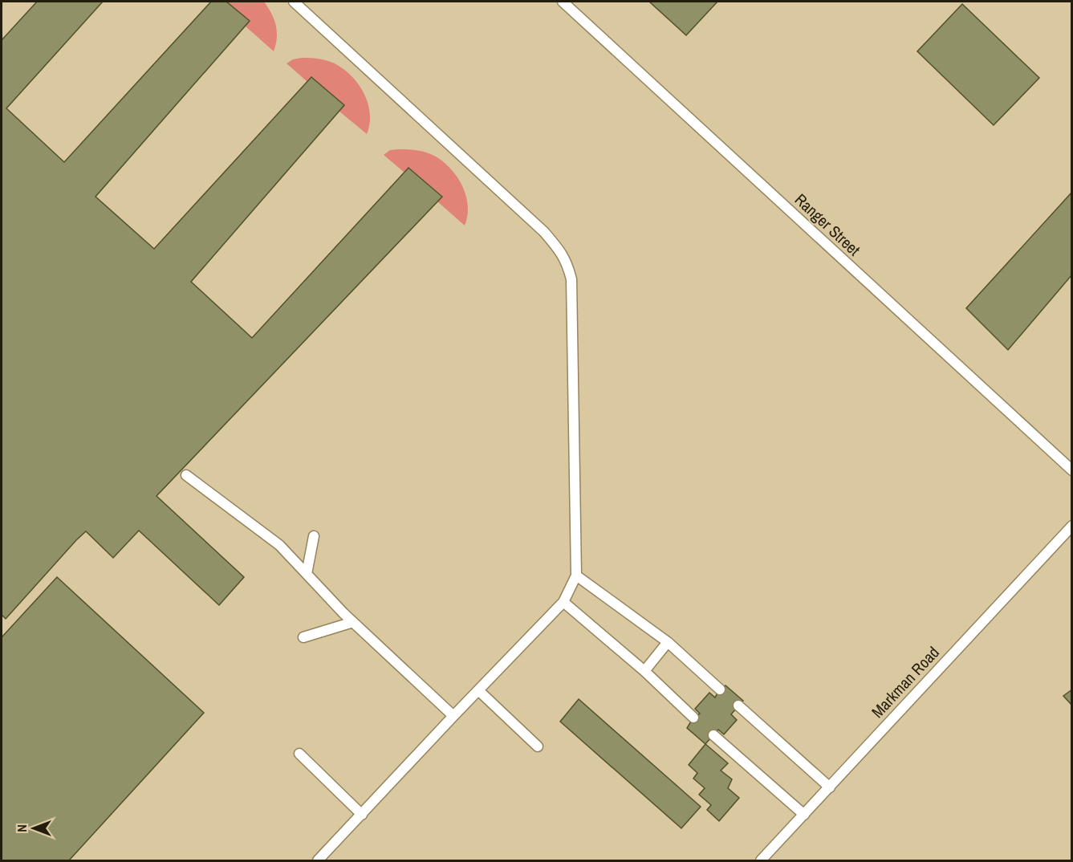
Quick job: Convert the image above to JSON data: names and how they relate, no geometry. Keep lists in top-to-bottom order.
{
  "streets": {
    "lane": ["Ranger Street", "Markman Road"]
  },
  "north": "left"
}
